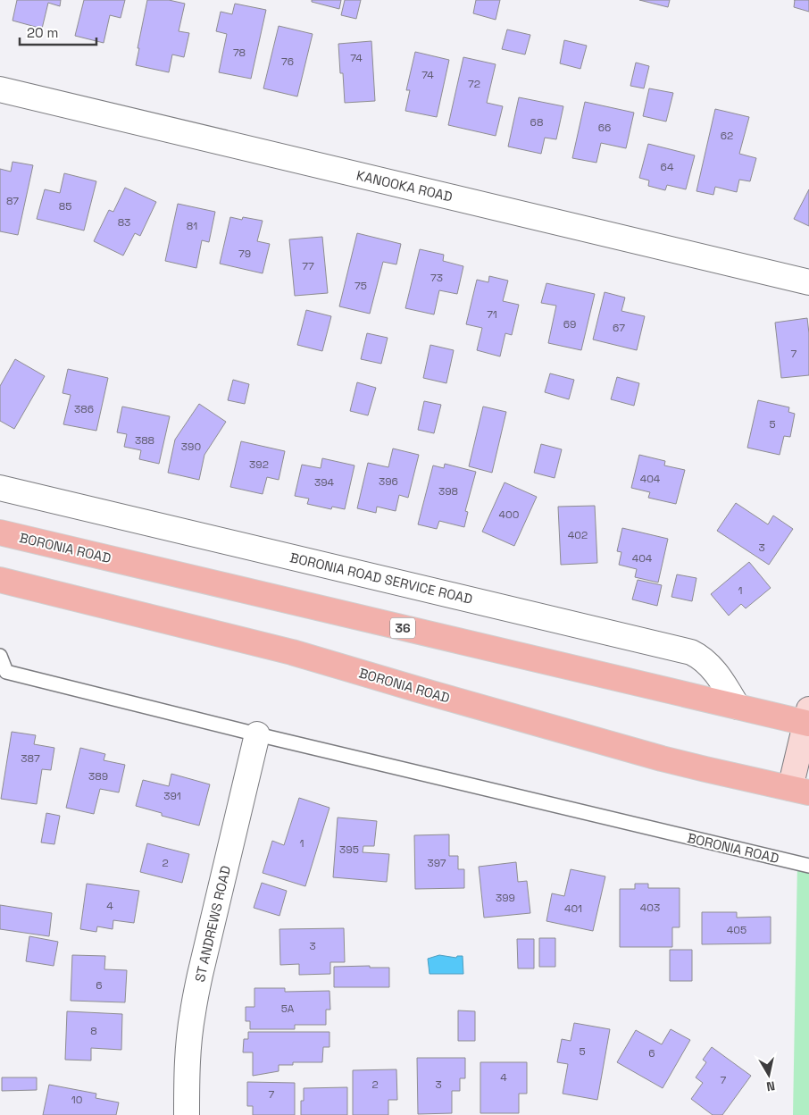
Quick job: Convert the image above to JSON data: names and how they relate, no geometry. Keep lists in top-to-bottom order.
{
  "streets": {
    "main road": ["BORONIA ROAD", "36"],
    "street": ["KANOOKA ROAD", "BORONIA ROAD SERVICE ROAD", "ST ANDREWS ROAD"]
  },
  "crossings": [
    ["BORONIA ROAD", "BORONIA ROAD SERVICE ROAD"],
    ["BORONIA ROAD", "ST ANDREWS ROAD"]
  ],
  "house_numbers": [
    "78",
    "74",
    "76",
    "74",
    "72",
    "68",
    "66",
    "62",
    "64",
    "87",
    "85",
    "83",
    "81",
    "79",
    "77",
    "73",
    "75",
    "71",
    "69",
    "67",
    "7",
    "386",
    "5",
    "388",
    "390",
    "392",
    "404",
    "396",
    "394",
    "398",
    "400",
    "402",
    "3",
    "404",
    "1",
    "387",
    "389",
    "391",
    "1",
    "395",
    "2",
    "397",
    "399",
    "4",
    "403",
    "401",
    "405",
    "3",
    "6",
    "5A",
    "8",
    "5",
    "6",
    "4",
    "7",
    "2",
    "3",
    "7",
    "10"
  ],
  "scale_bar": "20 m",
  "north": "bottom"
}
